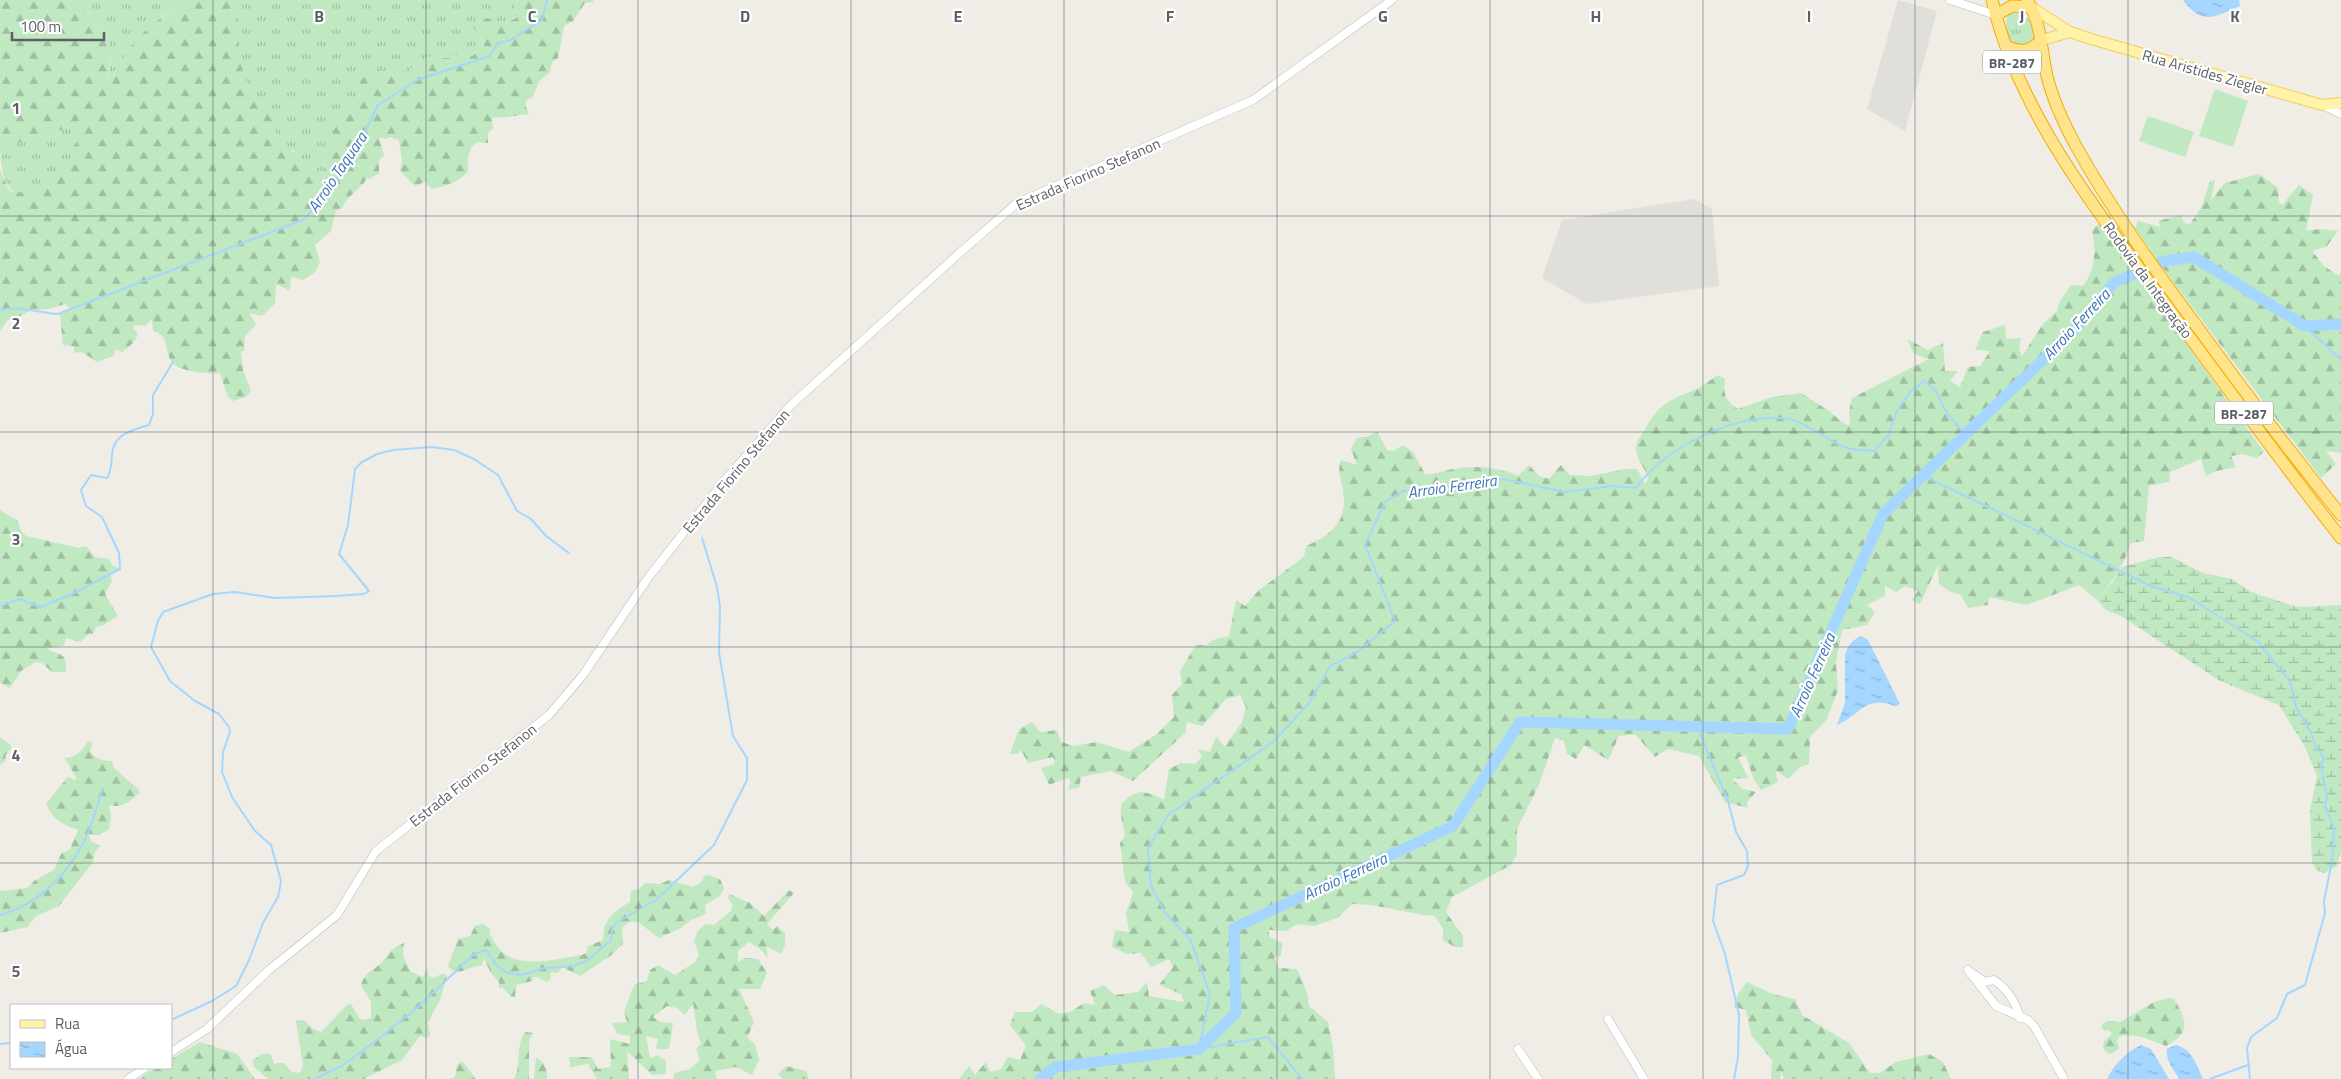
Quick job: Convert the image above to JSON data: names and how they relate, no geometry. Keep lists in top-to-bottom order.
{
  "streets": {
    "highway": ["BR-287", "Rodovia da Integração"],
    "main road": ["Rua Aristides Ziegler"],
    "street": ["Estrada Fiorino Stefanon"]
  },
  "crossings": [
    ["Rua Aristides Ziegler", "Rodovia da Integração"]
  ],
  "water": ["Arroio Taquara", "Arroio Ferreira"],
  "legend": ["Rua", "Água"],
  "scale_bar": "100 m",
  "grid": {
    "columns": [
      "B",
      "C",
      "D",
      "E",
      "F",
      "G",
      "H",
      "I",
      "J",
      "K"
    ],
    "rows": [
      "1",
      "2",
      "3",
      "4",
      "5"
    ]
  }
}
